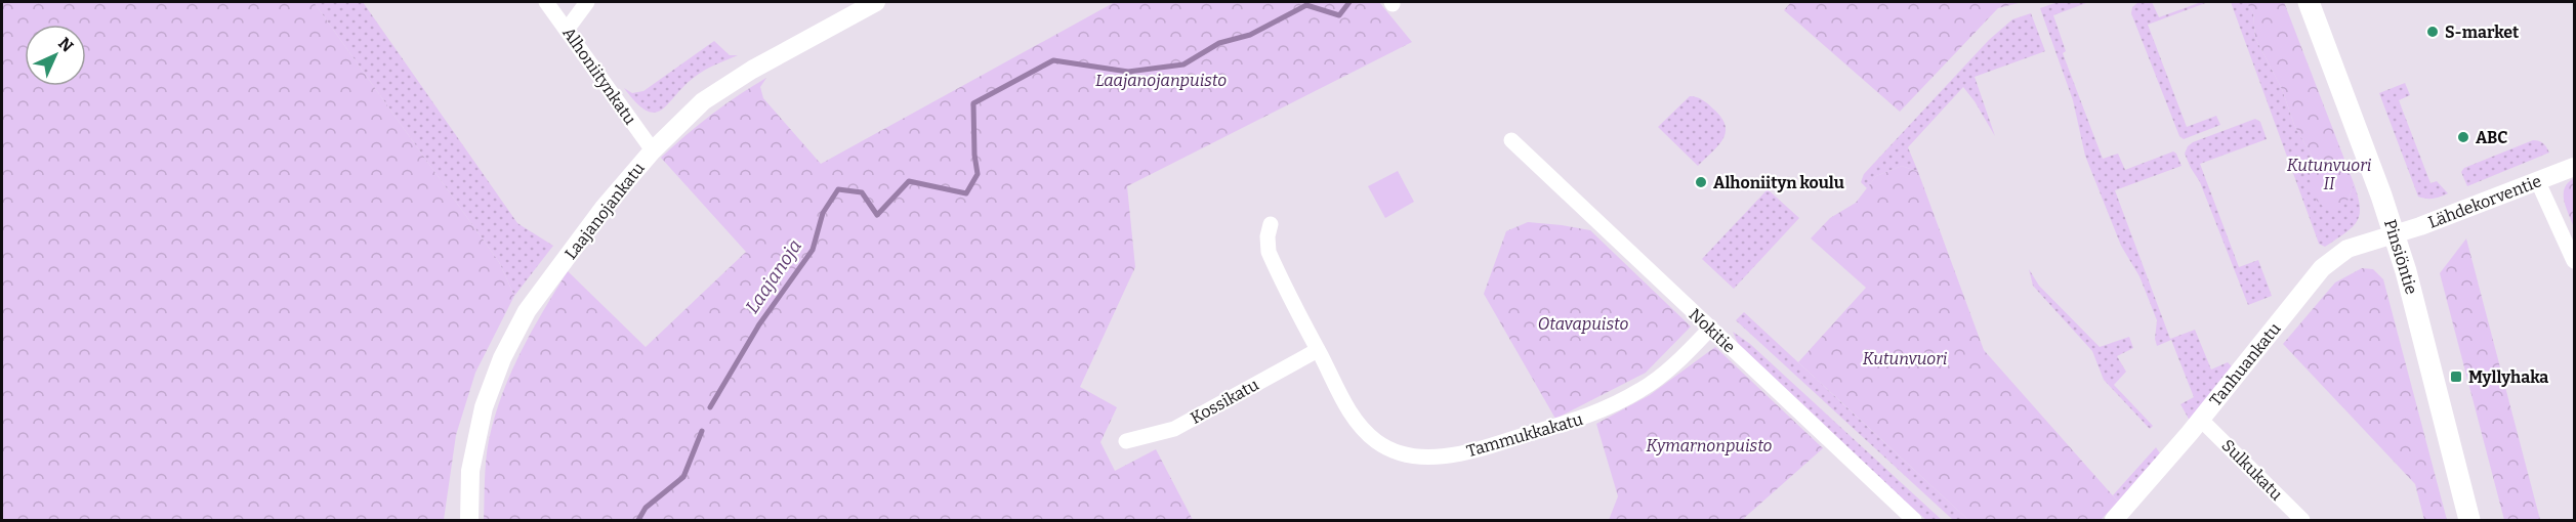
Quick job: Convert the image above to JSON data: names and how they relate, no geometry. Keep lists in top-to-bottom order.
{
  "streets": {
    "main road": ["Pinsiöntie"],
    "street": [
      "Alhoniitynkatu",
      "Lähdekorventie",
      "Laajanojankatu",
      "Nokitie",
      "Tanhuankatu",
      "Kossikatu",
      "Tammukkakatu",
      "Sulkukatu"
    ]
  },
  "crossings": [
    ["Alhoniitynkatu", "Laajanojankatu"],
    ["Lähdekorventie", "Pinsiöntie"],
    ["Lähdekorventie", "Tanhuankatu"],
    ["Pinsiöntie", "Tanhuankatu"],
    ["Nokitie", "Tammukkakatu"],
    ["Tanhuankatu", "Sulkukatu"],
    ["Kossikatu", "Tammukkakatu"]
  ],
  "water": ["Laajanoja"],
  "parks": [
    "Laajanojanpuisto",
    "Kutunvuori II",
    "Otavapuisto",
    "Kutunvuori",
    "Kymarnonpuisto"
  ],
  "places": {
    "other": ["S-market", "ABC", "Alhoniityn koulu"],
    "transit": ["Myllyhaka"]
  },
  "north": "top right"
}
